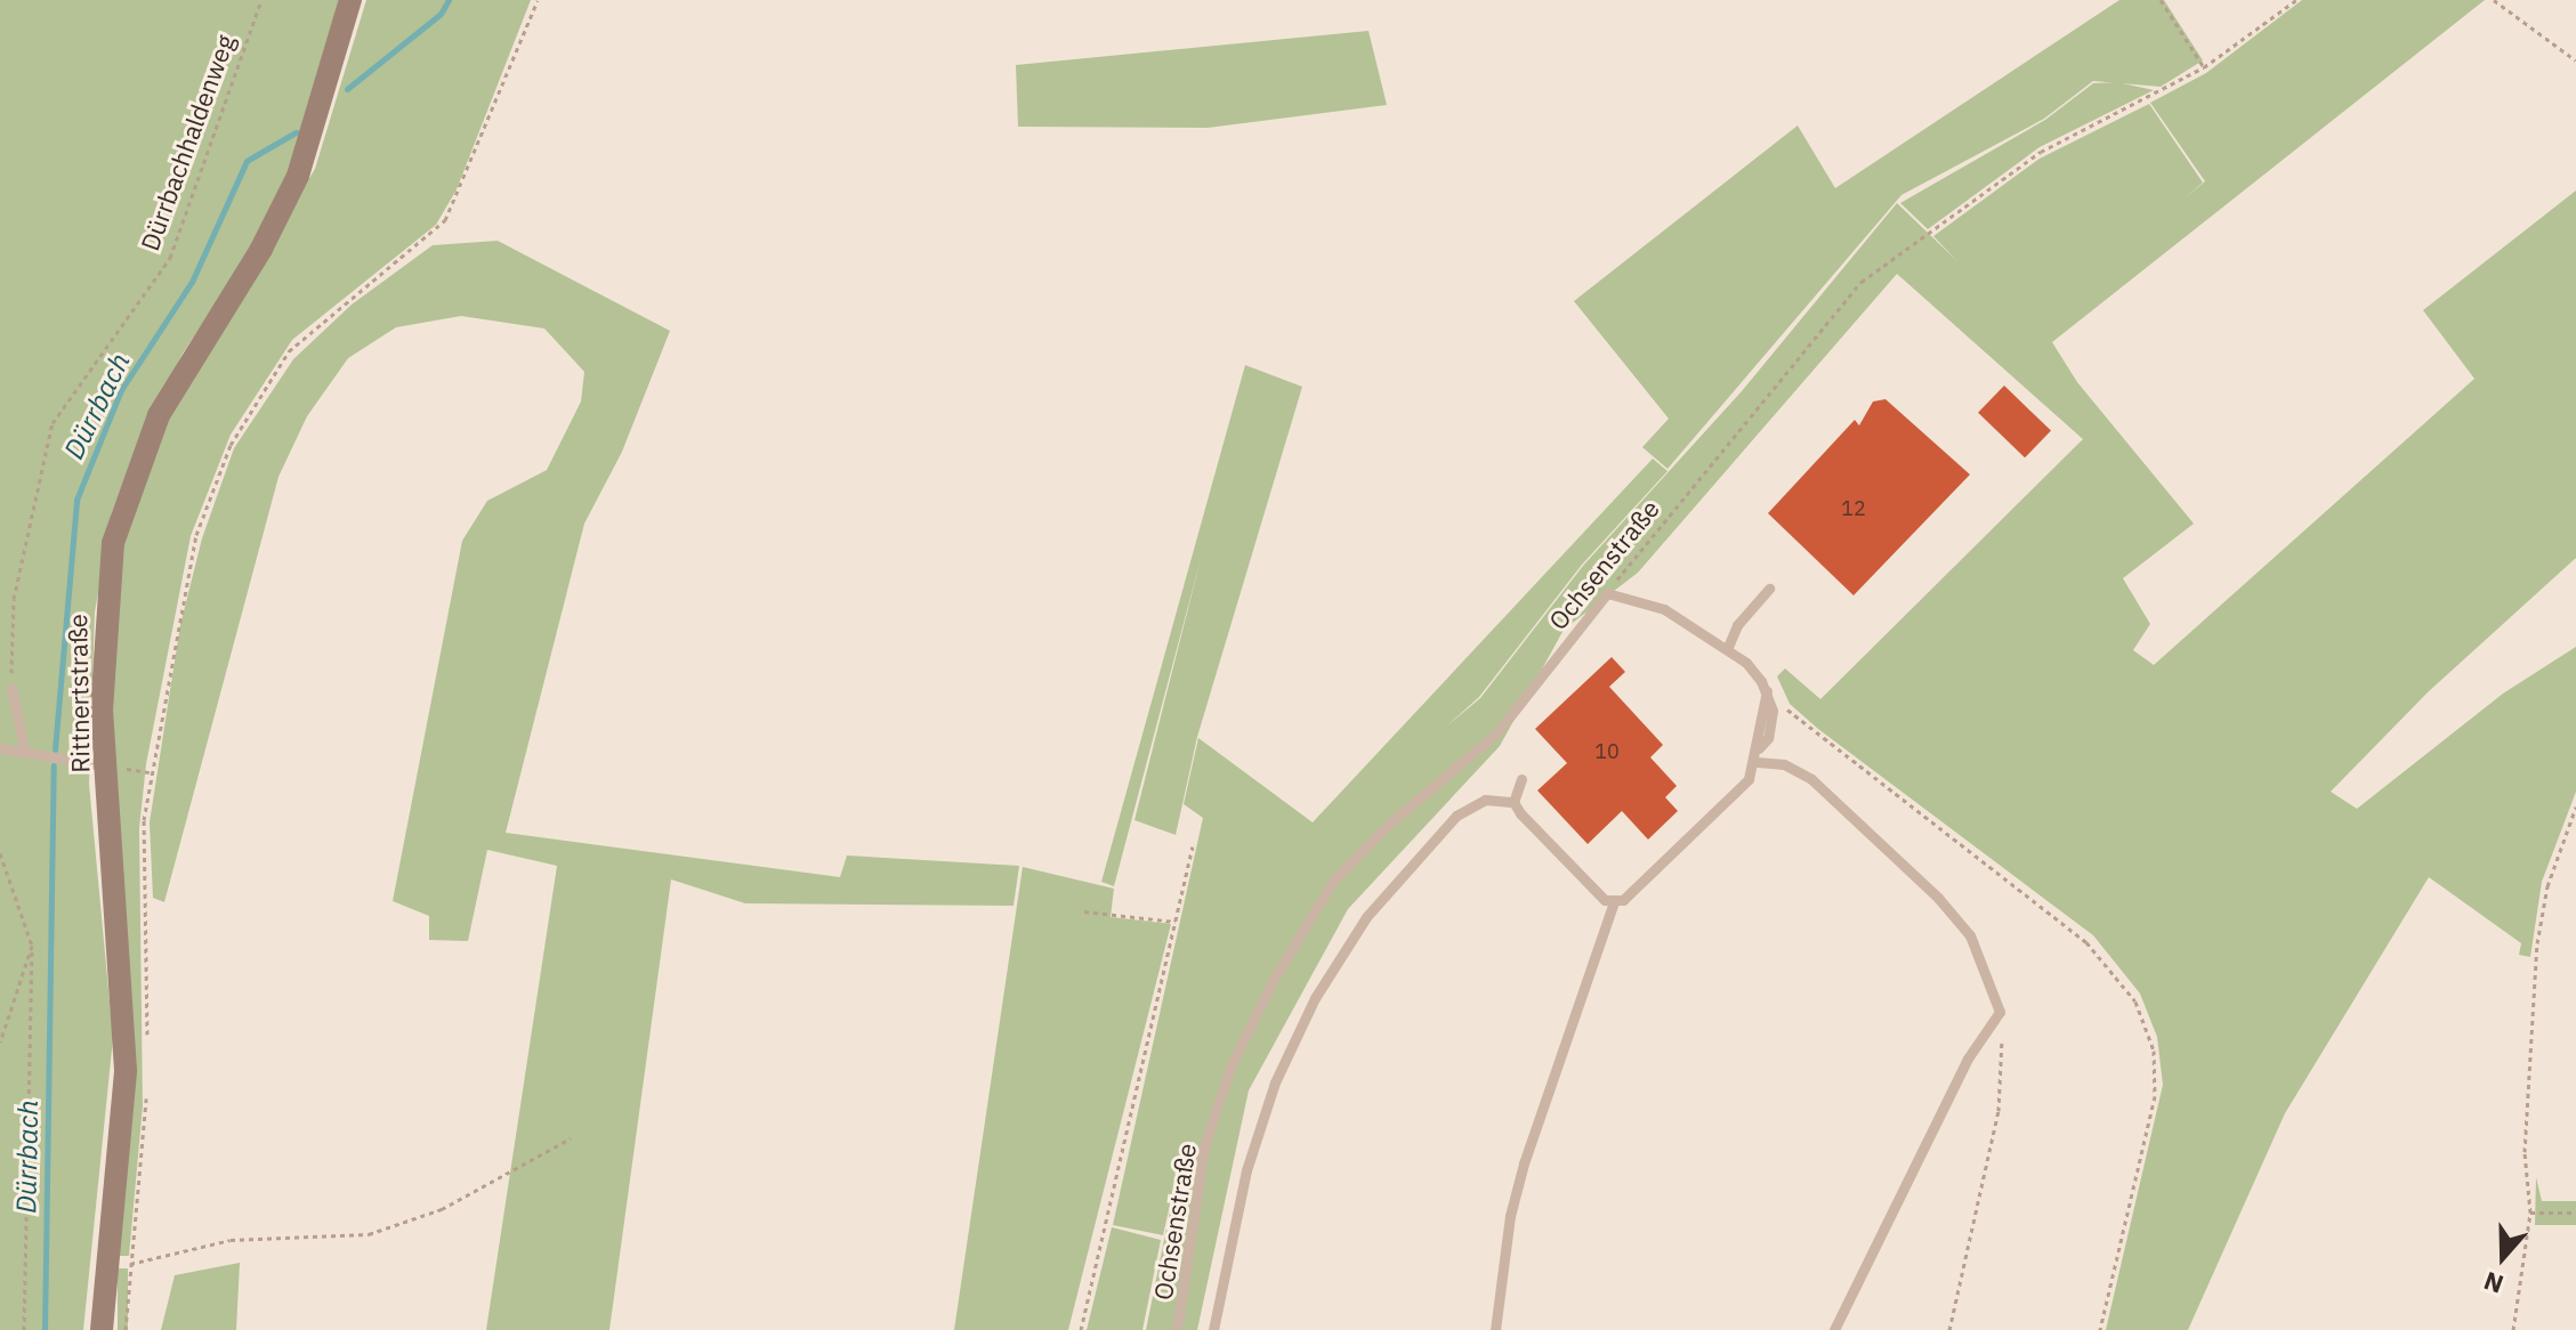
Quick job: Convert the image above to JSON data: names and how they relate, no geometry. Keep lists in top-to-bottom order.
{
  "streets": {
    "street": ["Rittnertstraße"],
    "lane": ["Ochsenstraße"],
    "path": ["Dürrbachhaldenweg"]
  },
  "water": ["Dürrbach"],
  "house_numbers": ["12", "10"],
  "north": "bottom"
}
